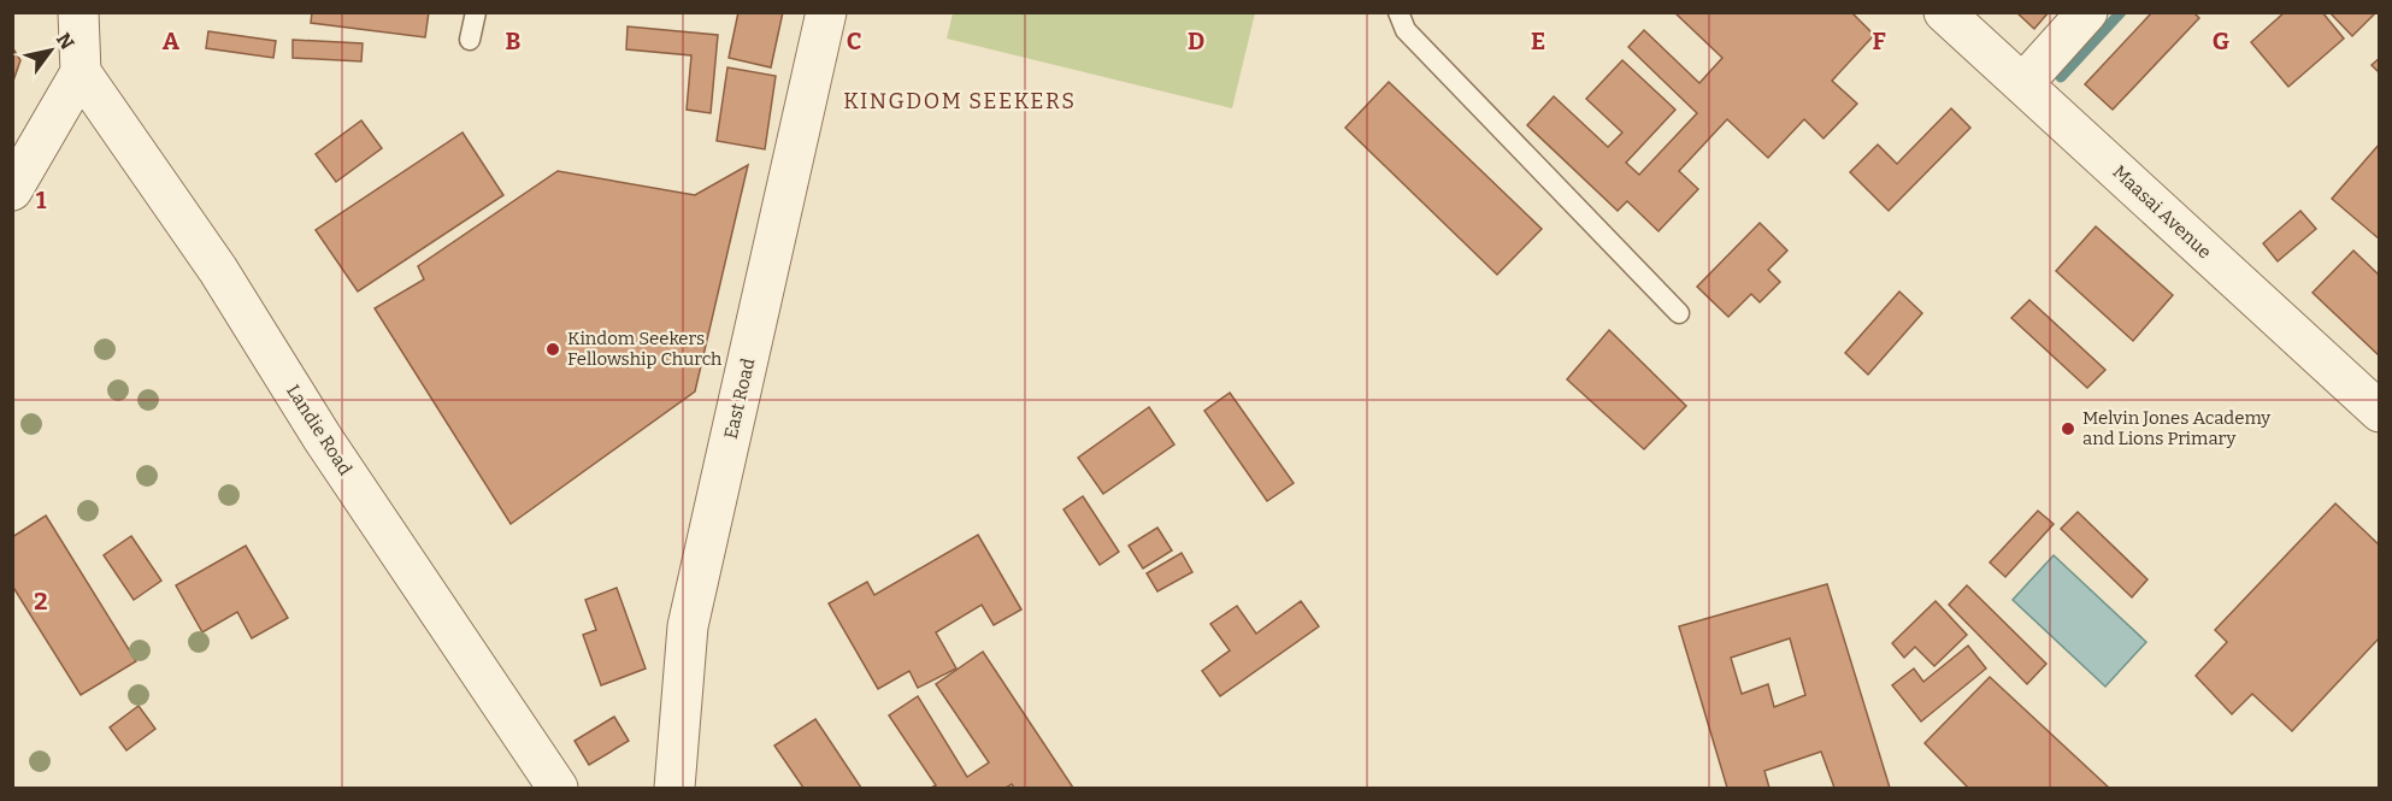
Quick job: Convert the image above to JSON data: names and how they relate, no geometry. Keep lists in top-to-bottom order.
{
  "streets": {
    "street": ["Maasai Avenue", "East Road", "Landie Road"]
  },
  "districts": ["KINGDOM SEEKERS"],
  "places": ["Kindom Seekers Fellowship Church", "Melvin Jones Academy and Lions Primary"],
  "north": "top right",
  "grid": {
    "columns": [
      "A",
      "B",
      "C",
      "D",
      "E",
      "F",
      "G"
    ],
    "rows": ["1", "2"]
  }
}
